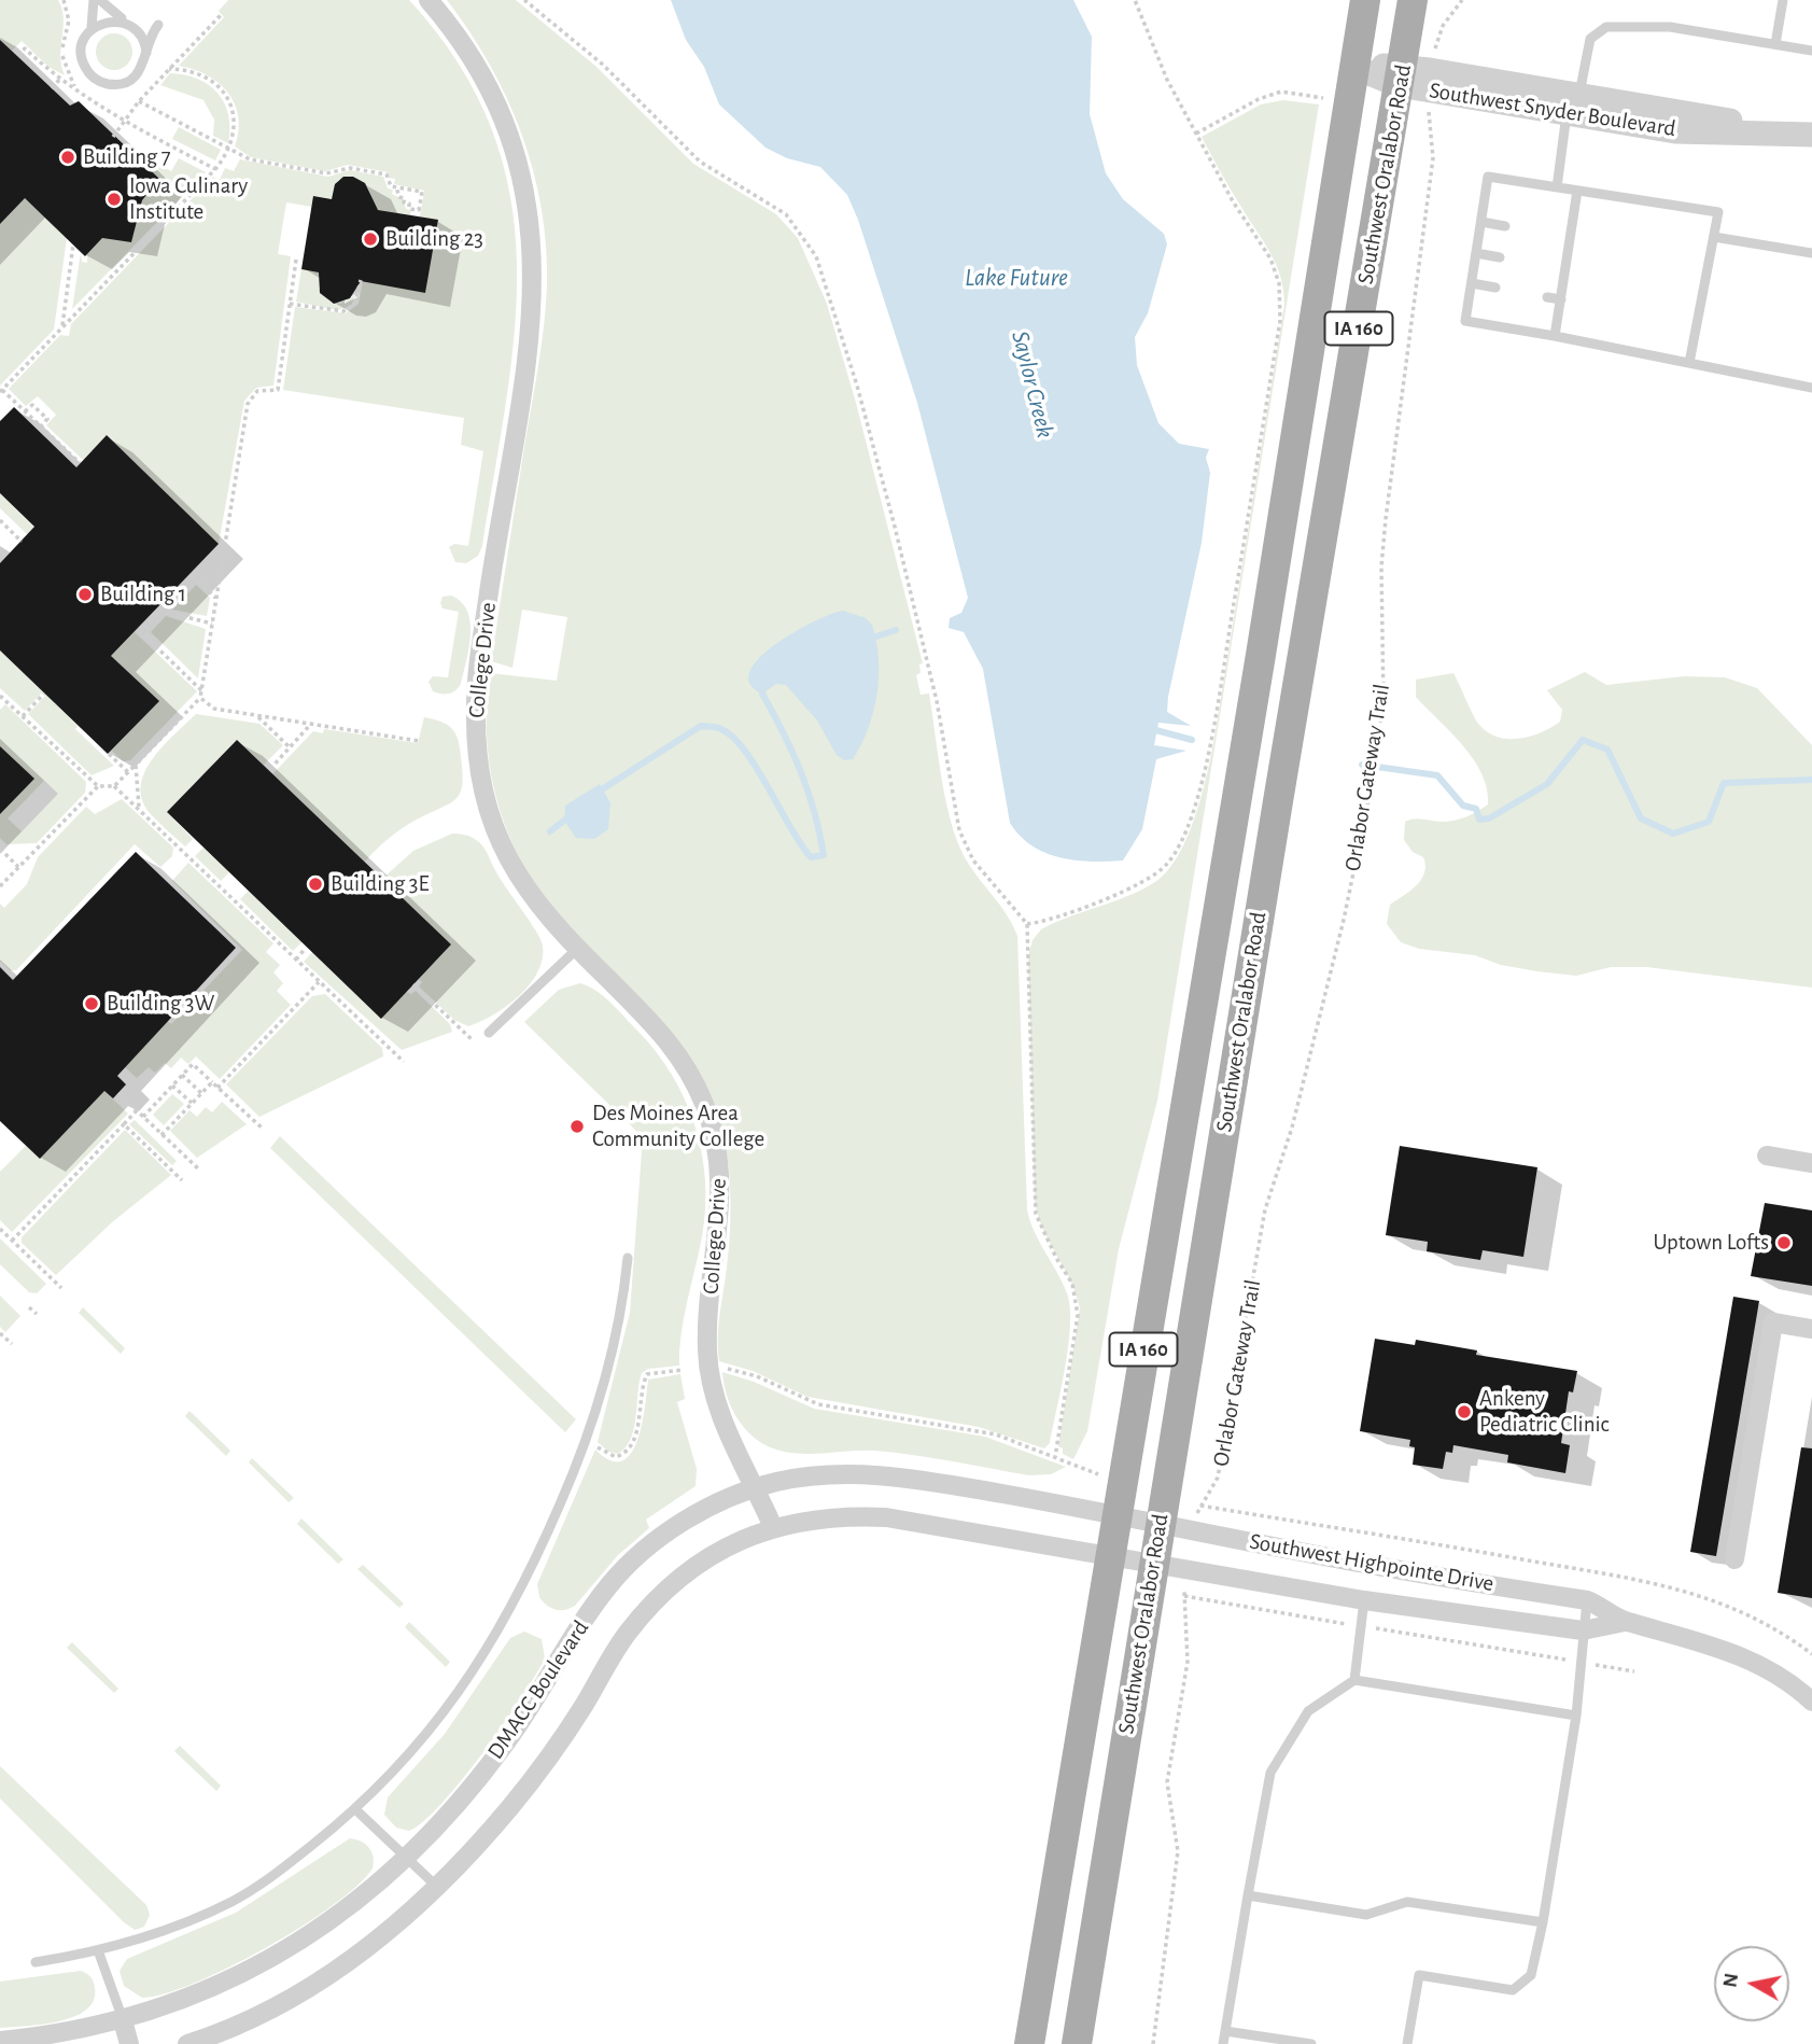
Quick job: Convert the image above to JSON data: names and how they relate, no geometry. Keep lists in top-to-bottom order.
{
  "streets": {
    "main road": ["Southwest Oralabor Road", "IA 160"],
    "street": [
      "Southwest Snyder Boulevard",
      "College Drive",
      "Southwest Highpointe Drive",
      "DMACC Boulevard"
    ],
    "path": ["Orlabor Gateway Trail"]
  },
  "crossings": [
    ["Southwest Snyder Boulevard", "Southwest Oralabor Road"],
    ["Southwest Snyder Boulevard", "Orlabor Gateway Trail"],
    ["Southwest Oralabor Road", "Orlabor Gateway Trail"],
    ["Southwest Oralabor Road", "Southwest Highpointe Drive"],
    ["Southwest Oralabor Road", "DMACC Boulevard"],
    ["College Drive", "DMACC Boulevard"],
    ["Orlabor Gateway Trail", "Southwest Highpointe Drive"],
    ["Southwest Highpointe Drive", "DMACC Boulevard"]
  ],
  "water": ["Lake Future", "Saylor Creek"],
  "places": [
    "Building 7",
    "Iowa Culinary Institute",
    "Building 23",
    "Building 1",
    "Building 3E",
    "Building 3W",
    "Des Moines Area Community College",
    "Uptown Lofts",
    "Ankeny Pediatric Clinic"
  ],
  "north": "left"
}
